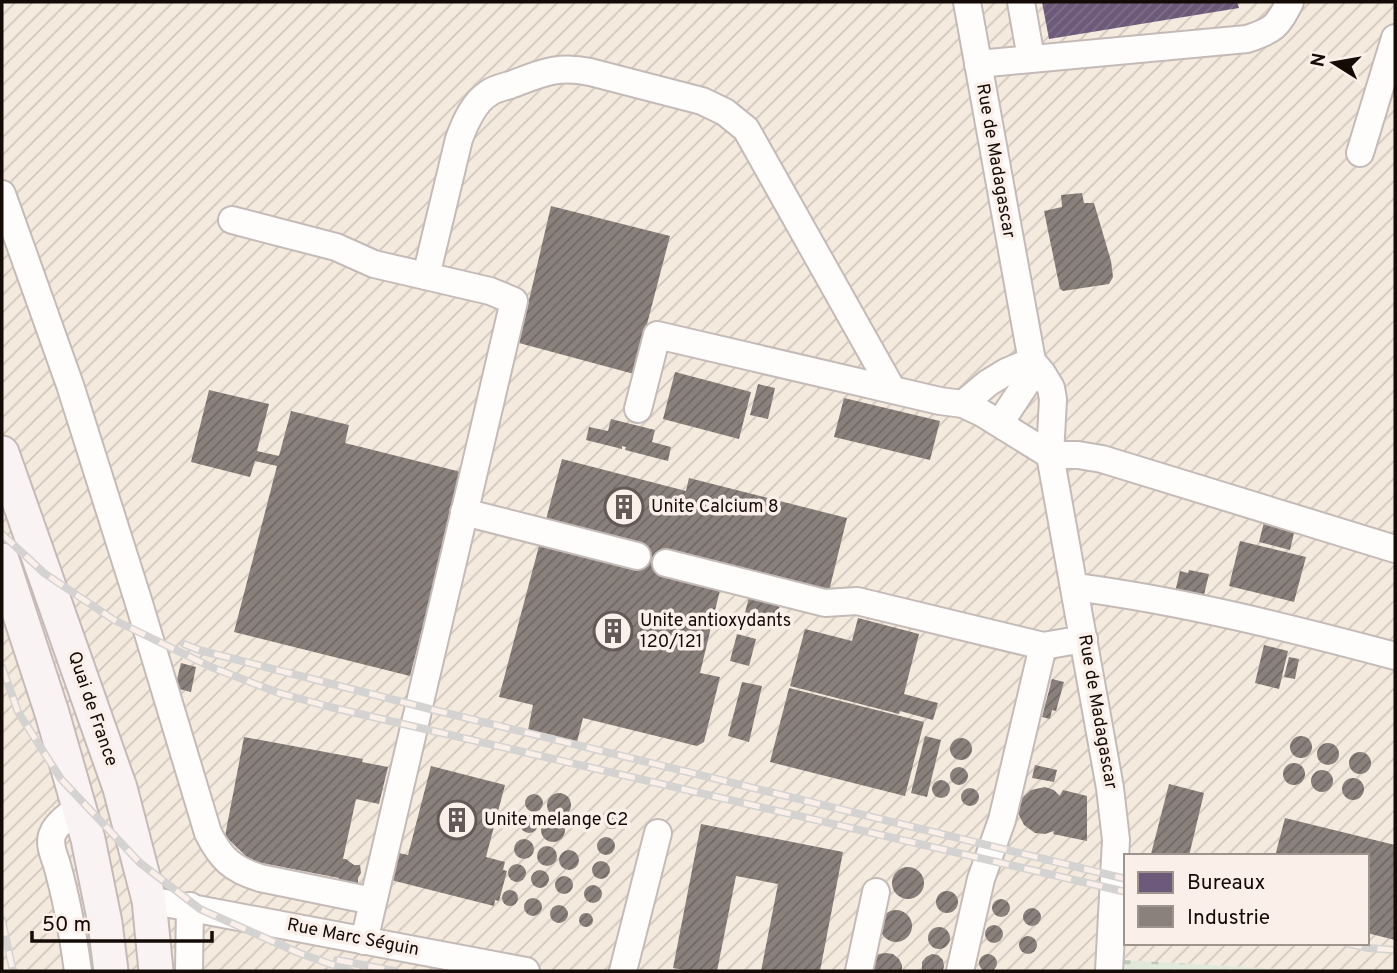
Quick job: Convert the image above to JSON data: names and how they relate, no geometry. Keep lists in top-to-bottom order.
{
  "streets": {
    "main road": ["Quai de France", "Rue Marc Séguin"],
    "street": ["Rue de Madagascar"]
  },
  "crossings": [
    ["Quai de France", "Rue Marc Séguin"]
  ],
  "places": {
    "building": ["Unite Calcium 8", "Unite antioxydants 120/121", "Unite melange C2"]
  },
  "legend": ["Bureaux", "Industrie"],
  "scale_bar": "50 m",
  "north": "left"
}
